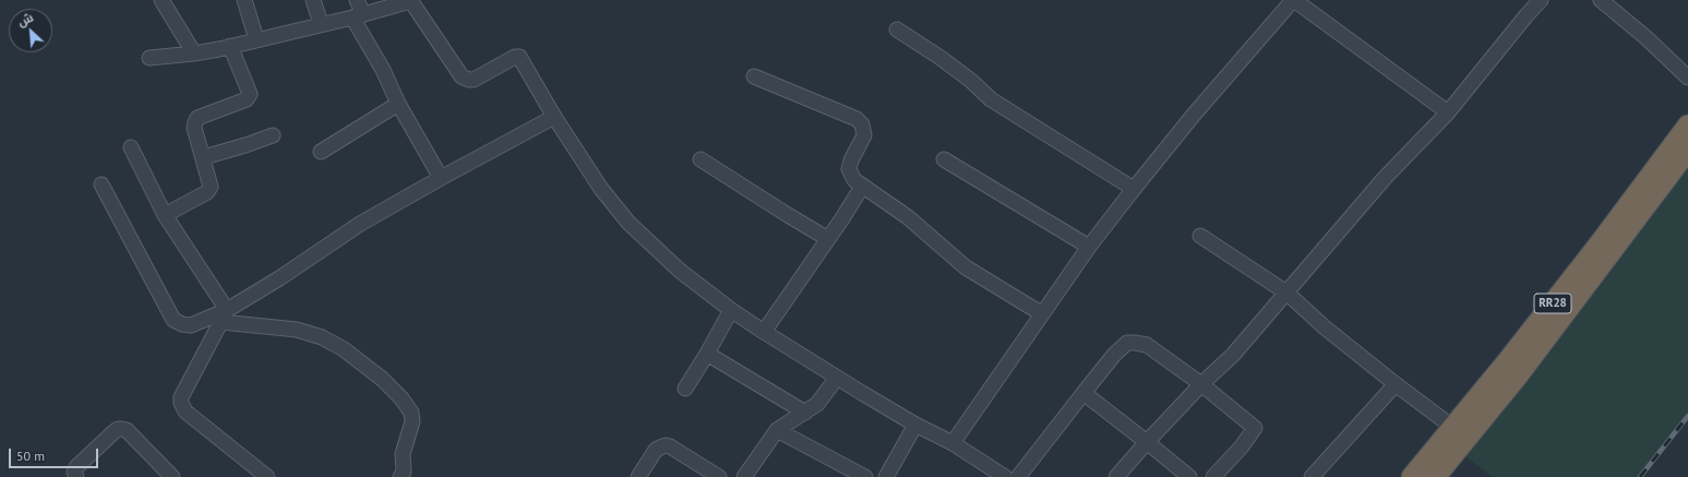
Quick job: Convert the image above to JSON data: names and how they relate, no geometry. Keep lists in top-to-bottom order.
{
  "streets": {
    "highway": ["RR28"]
  },
  "scale_bar": "50 m",
  "north": "top left"
}
